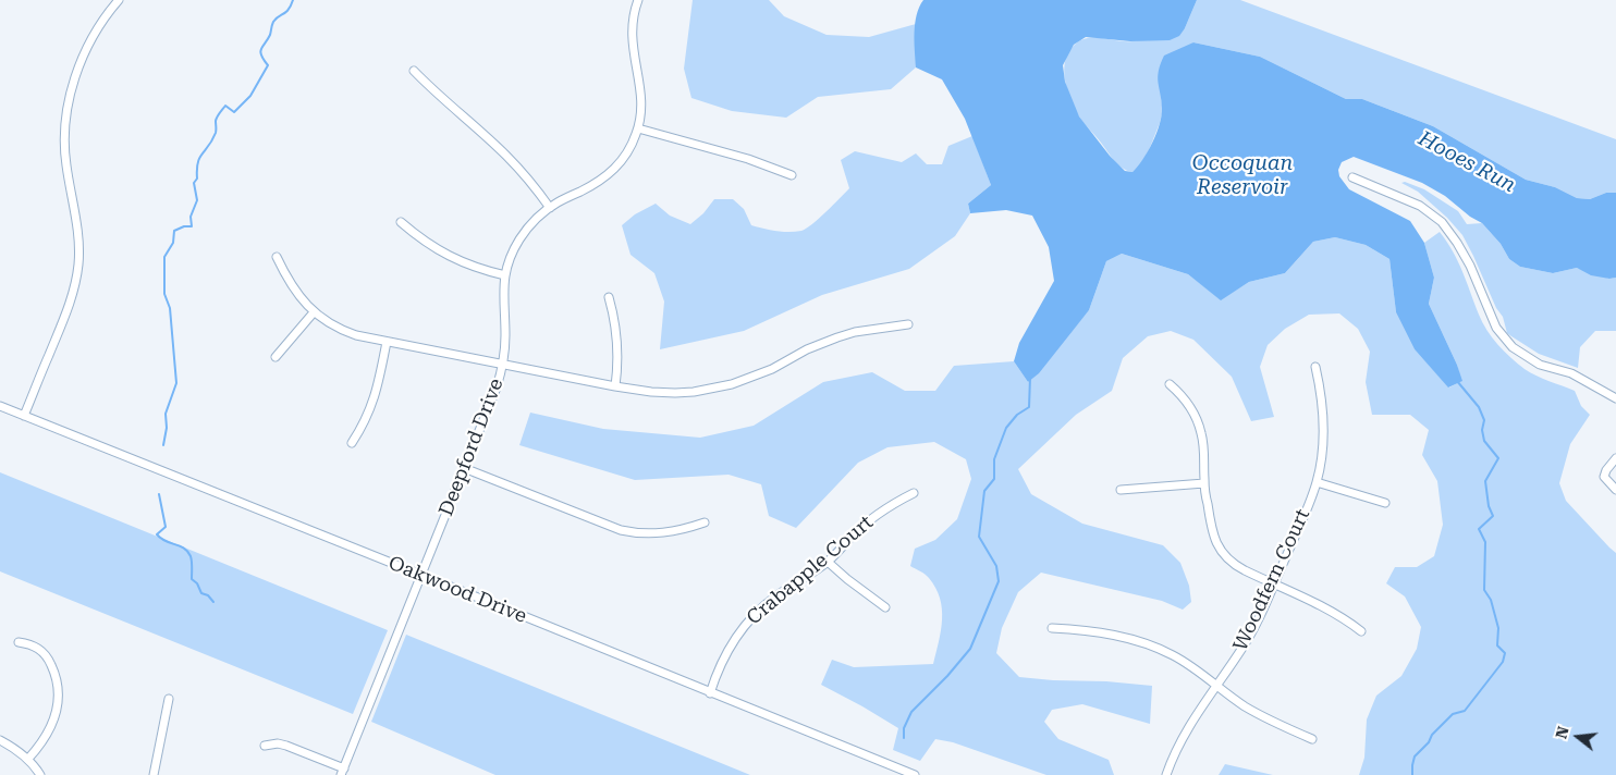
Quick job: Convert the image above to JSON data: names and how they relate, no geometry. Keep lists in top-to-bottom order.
{
  "streets": {
    "street": [
      "Deepford Drive",
      "Crabapple Court",
      "Woodfern Court",
      "Oakwood Drive"
    ]
  },
  "crossings": [
    ["Deepford Drive", "Oakwood Drive"],
    ["Crabapple Court", "Oakwood Drive"]
  ],
  "water": ["Hooes Run", "Occoquan Reservoir"],
  "north": "left"
}
